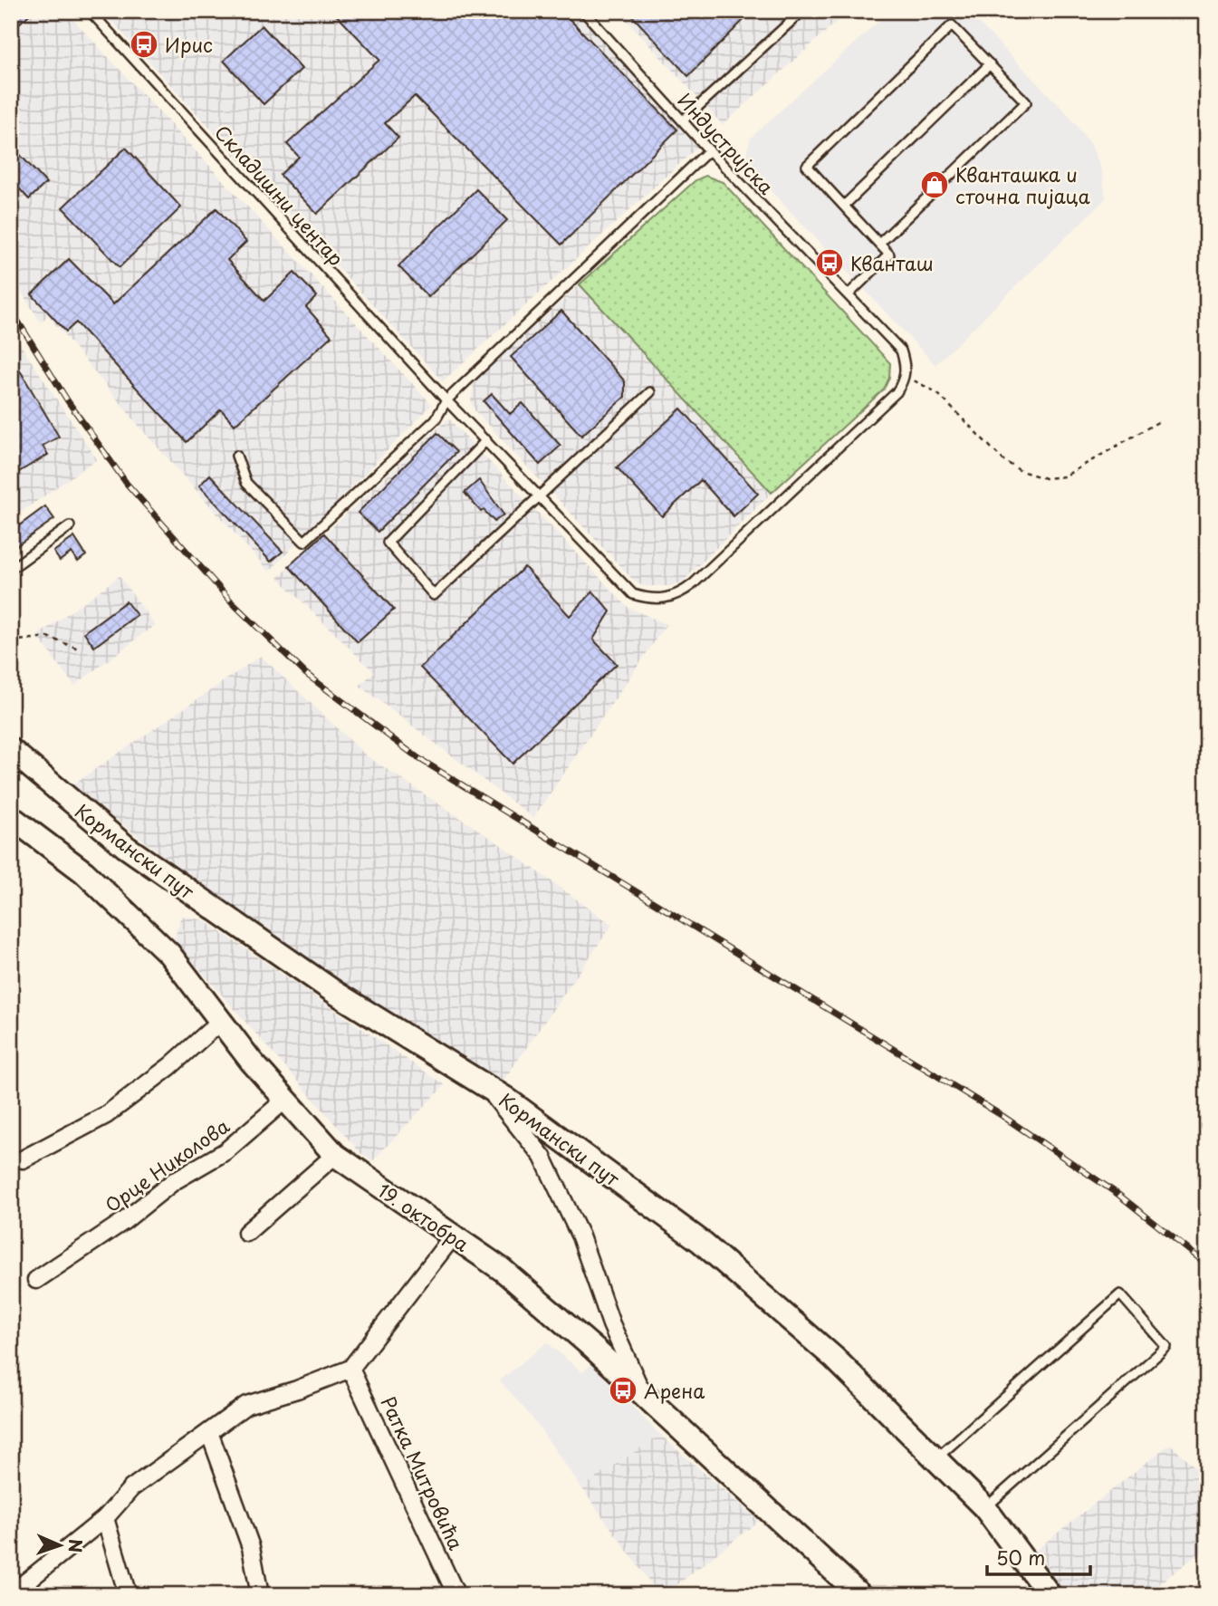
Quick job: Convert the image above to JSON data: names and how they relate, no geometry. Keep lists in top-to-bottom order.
{
  "streets": {
    "street": [
      "Кормански пут",
      "Орце Николова",
      "19. октобра",
      "Ратка Митровића"
    ],
    "lane": ["Индустријска", "Складишни центар"]
  },
  "crossings": [
    ["Индустријска", "Складишни центар"],
    ["Орце Николова", "19. октобра"]
  ],
  "places": {
    "bus stop": ["Ирис", "Кванташ", "Арена"],
    "shop": ["Кванташка и сточна пијаца"]
  },
  "scale_bar": "50 m",
  "north": "right"
}
